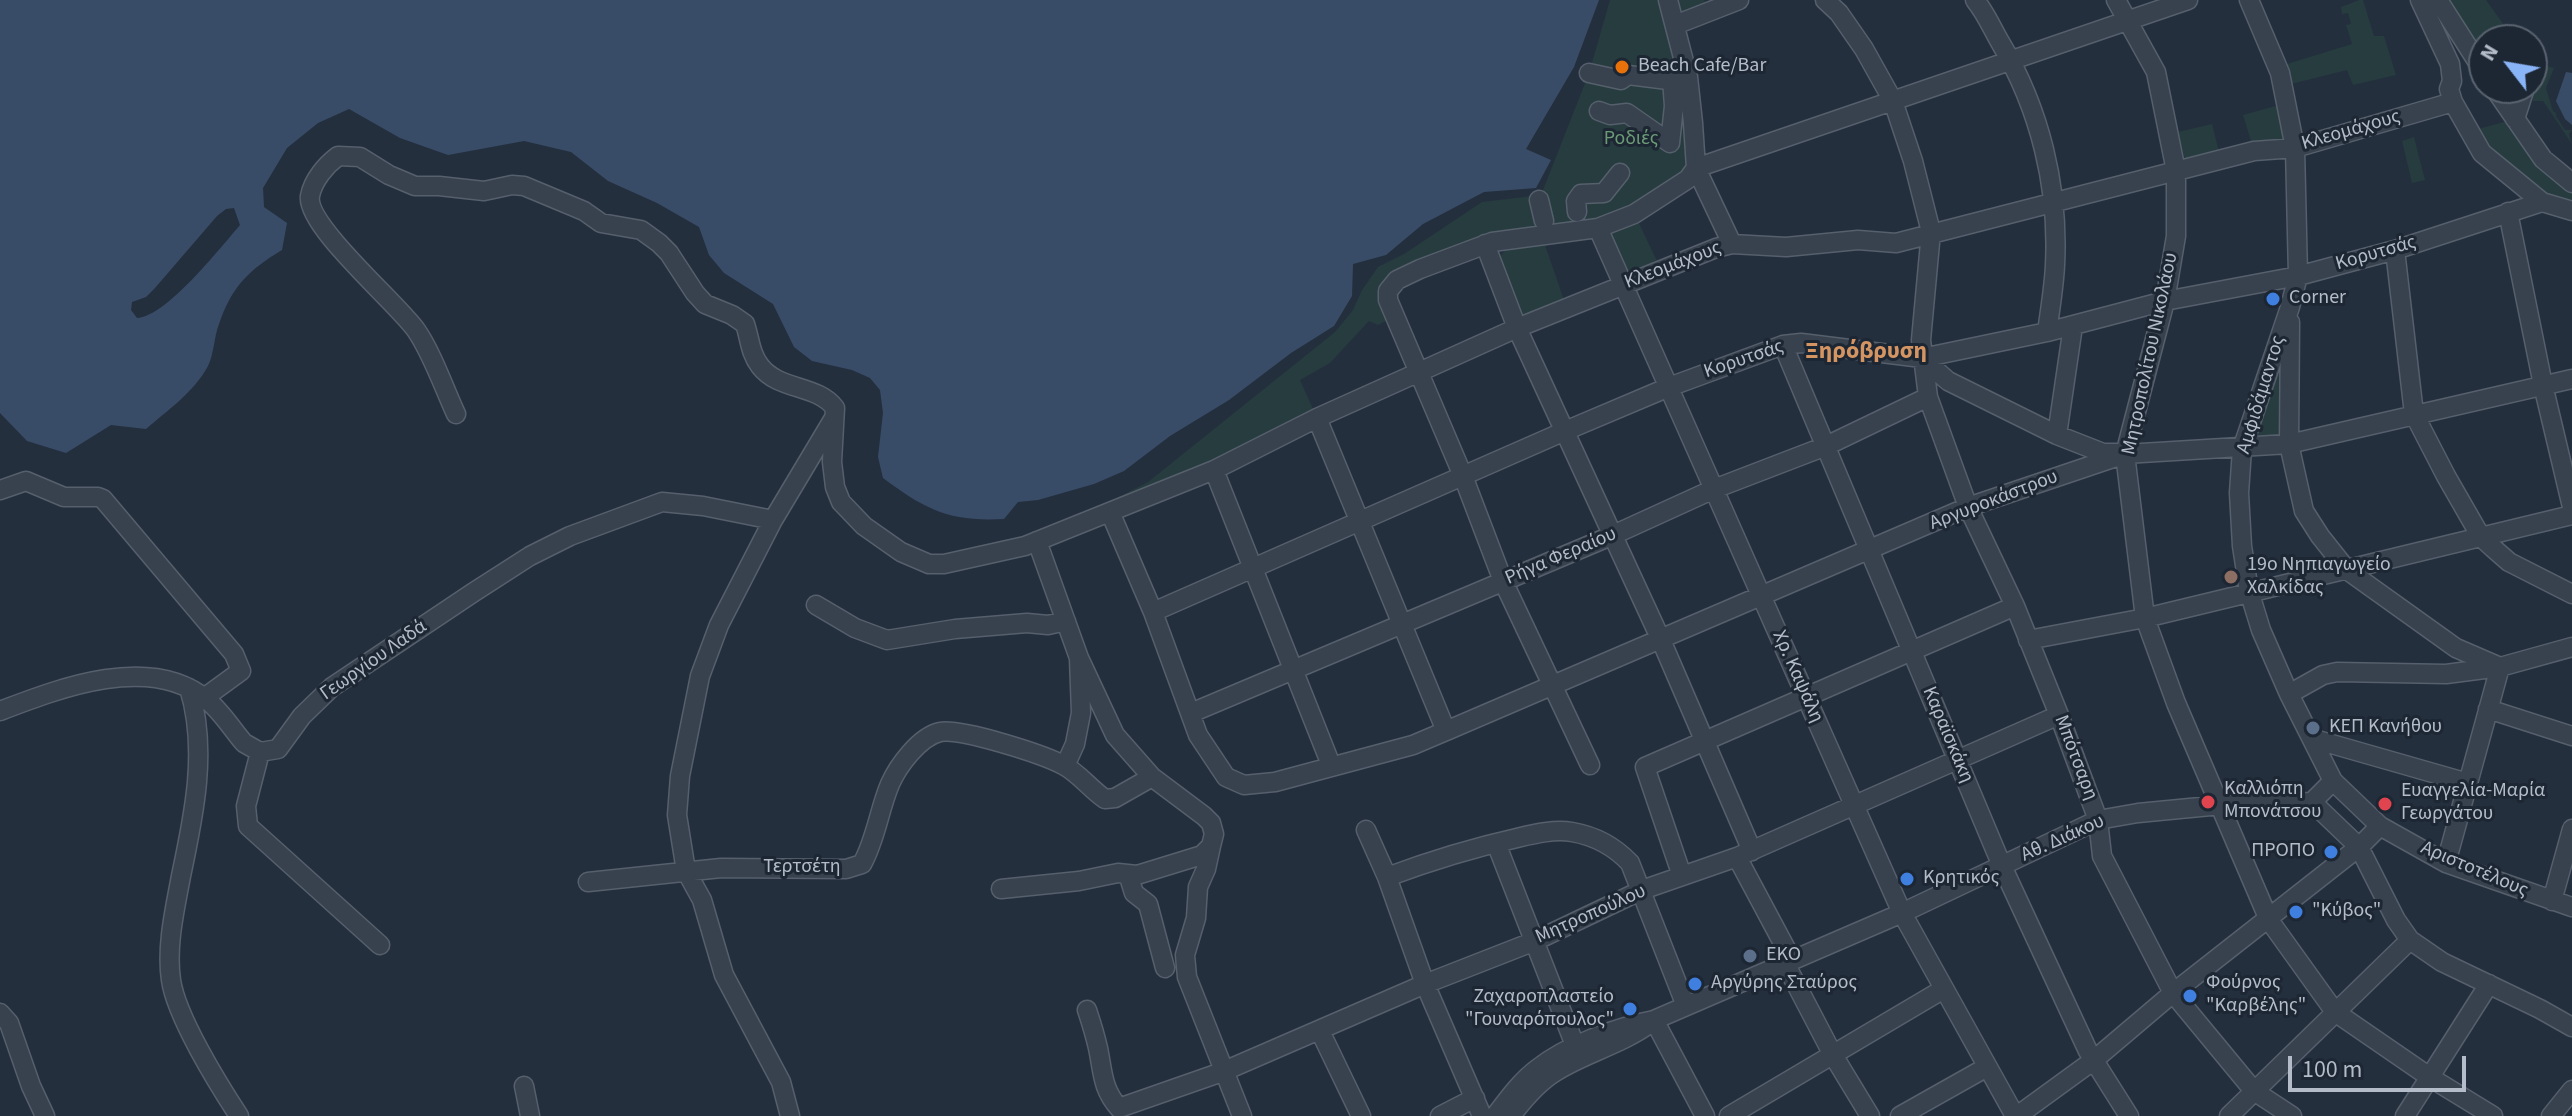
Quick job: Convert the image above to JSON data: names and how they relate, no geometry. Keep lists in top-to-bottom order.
{
  "streets": {
    "street": [
      "Κλεομάχους",
      "Κορυτσάς",
      "Μητροπολίτου Νικολάου",
      "Αμφιδάμαντος",
      "Αργυροκάστρου",
      "Ρήγα Φεραίου",
      "Γεωργίου Λαδά",
      "Χρ. Καψάλη",
      "Καραϊσκάκη",
      "Μπότσαρη",
      "Αθ. Διάκου",
      "Τερτσέτη",
      "Αριστοτέλους",
      "Μητροπούλου"
    ]
  },
  "crossings": [
    ["Κλεομάχους", "Μητροπολίτου Νικολάου"],
    ["Κλεομάχους", "Αμφιδάμαντος"],
    ["Κλεομάχους", "Χρ. Καψάλη"],
    ["Κλεομάχους", "Μπότσαρη"],
    ["Κορυτσάς", "Μητροπολίτου Νικολάου"],
    ["Κορυτσάς", "Αμφιδάμαντος"],
    ["Κορυτσάς", "Χρ. Καψάλη"],
    ["Κορυτσάς", "Καραϊσκάκη"],
    ["Κορυτσάς", "Μπότσαρη"],
    ["Μητροπολίτου Νικολάου", "Αργυροκάστρου"],
    ["Μητροπολίτου Νικολάου", "Αθ. Διάκου"],
    ["Αμφιδάμαντος", "Αργυροκάστρου"],
    ["Αμφιδάμαντος", "Αριστοτέλους"],
    ["Αργυροκάστρου", "Ρήγα Φεραίου"],
    ["Αργυροκάστρου", "Χρ. Καψάλη"],
    ["Αργυροκάστρου", "Καραϊσκάκη"],
    ["Αργυροκάστρου", "Μπότσαρη"],
    ["Ρήγα Φεραίου", "Χρ. Καψάλη"],
    ["Ρήγα Φεραίου", "Καραϊσκάκη"],
    ["Ρήγα Φεραίου", "Μπότσαρη"],
    ["Χρ. Καψάλη", "Αθ. Διάκου"],
    ["Χρ. Καψάλη", "Μητροπούλου"],
    ["Καραϊσκάκη", "Αθ. Διάκου"],
    ["Καραϊσκάκη", "Μητροπούλου"],
    ["Μπότσαρη", "Αθ. Διάκου"],
    ["Μπότσαρη", "Μητροπούλου"]
  ],
  "districts": ["Ξηρόβρυση"],
  "parks": ["Ροδιές"],
  "places": [
    "Beach Cafe/Bar",
    "Corner",
    "19ο Νηπιαγωγείο Χαλκίδας",
    "ΚΕΠ Κανήθου",
    "Καλλιόπη Μπονάτσου",
    "Ευαγγελία-Μαρία Γεωργάτου",
    "ΠΡΟΠΟ",
    "Κρητικός",
    "\"Κύβος\"",
    "ΕΚΟ",
    "Αργύρης Σταύρος",
    "Φούρνος \"Καρβέλης\"",
    "Ζαχαροπλαστείο \"Γουναρόπουλος\""
  ],
  "scale_bar": "100 m",
  "north": "top left"
}
